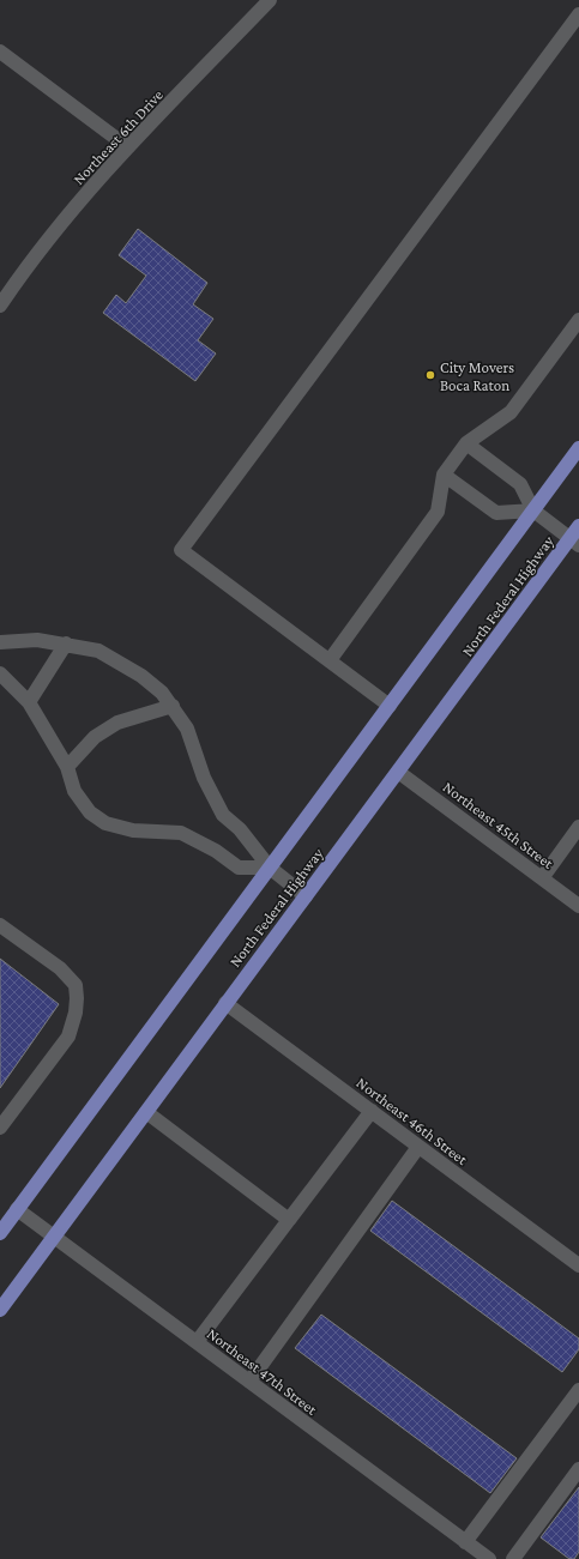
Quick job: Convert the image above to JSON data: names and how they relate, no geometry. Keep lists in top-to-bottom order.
{
  "streets": {
    "main road": ["North Federal Highway"],
    "street": [
      "Northeast 6th Drive",
      "Northeast 45th Street",
      "Northeast 46th Street",
      "Northeast 47th Street"
    ]
  },
  "crossings": [
    ["North Federal Highway", "Northeast 45th Street"],
    ["North Federal Highway", "Northeast 46th Street"],
    ["North Federal Highway", "Northeast 47th Street"]
  ],
  "places": ["City Movers Boca Raton"]
}
